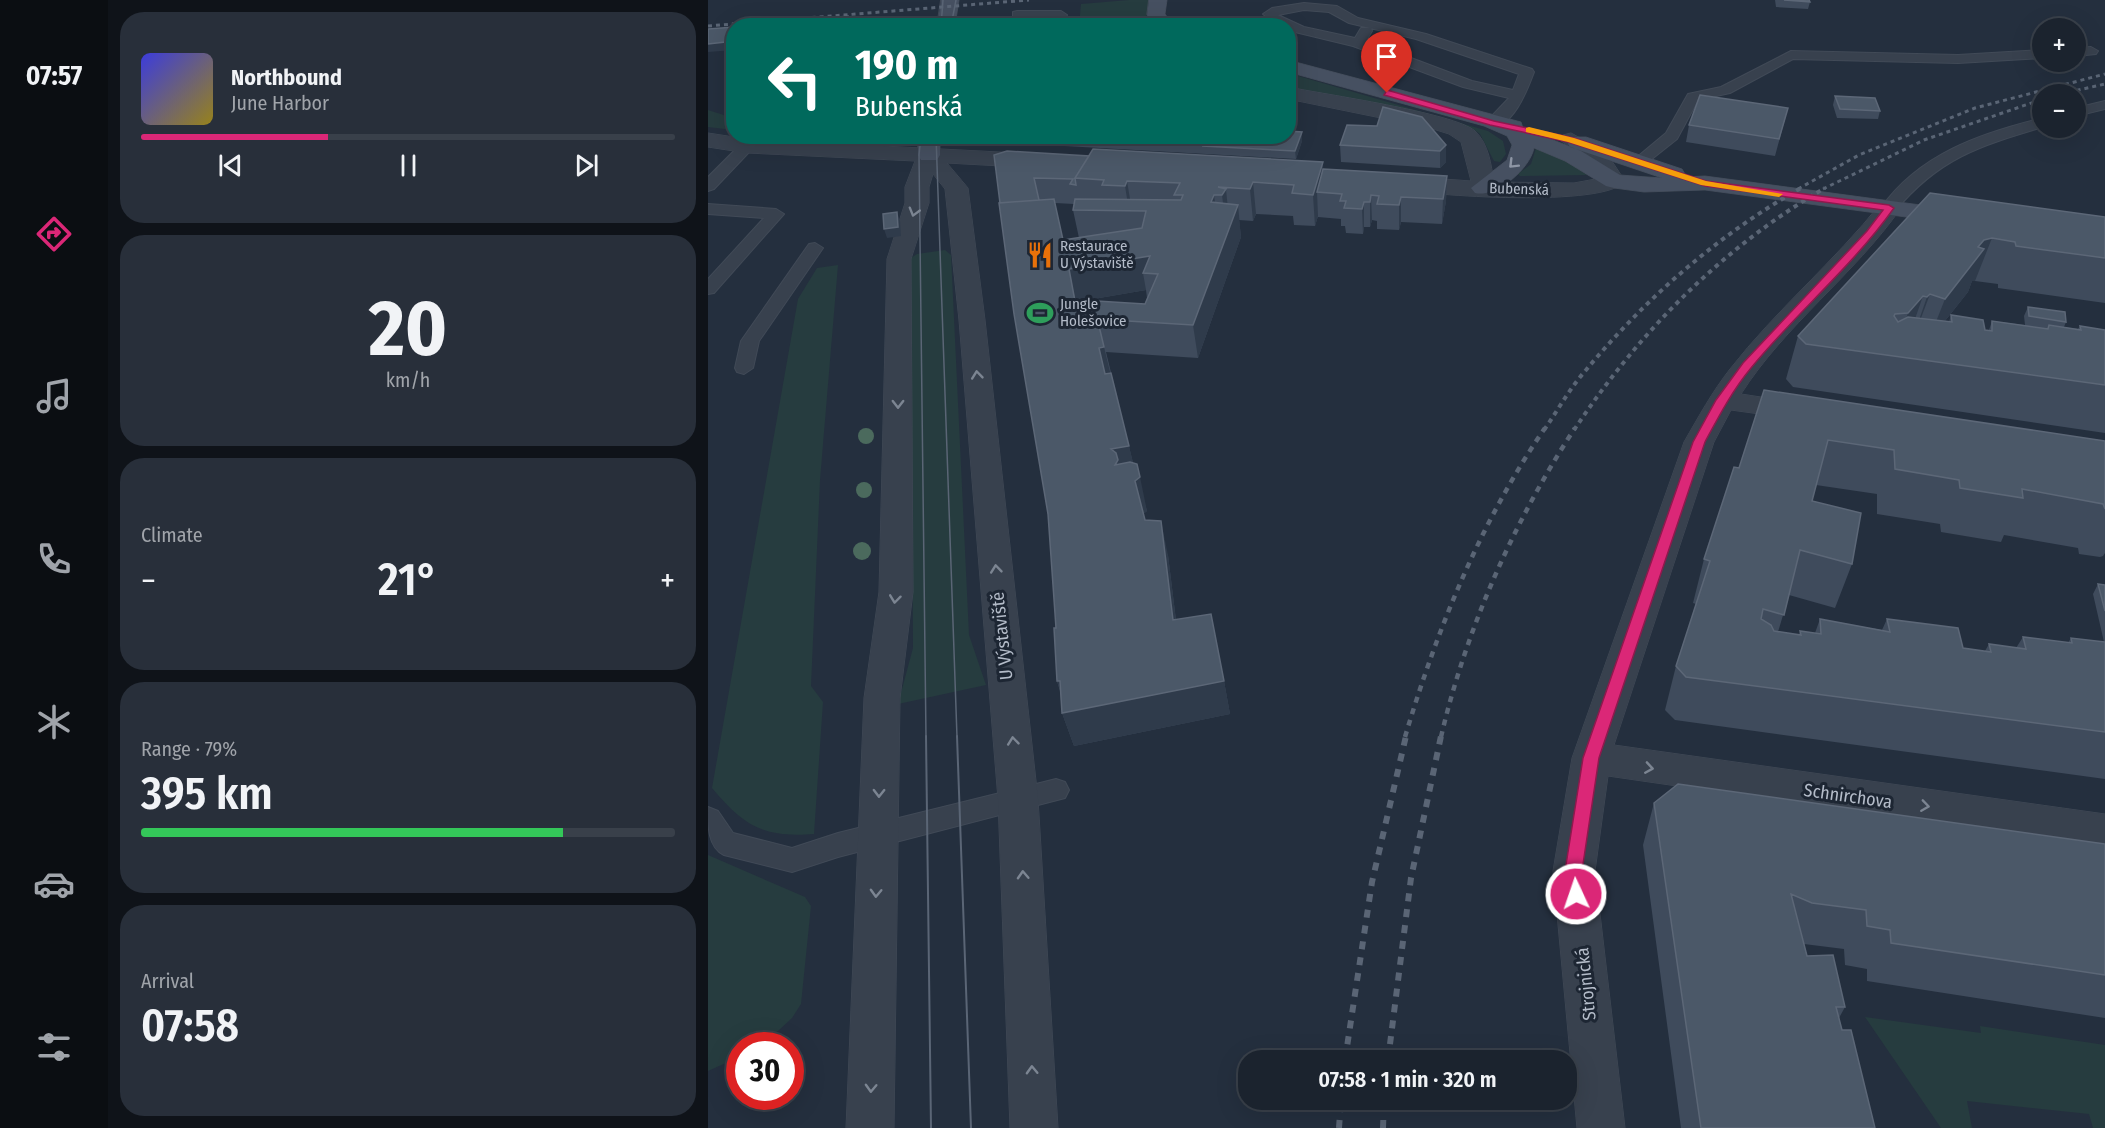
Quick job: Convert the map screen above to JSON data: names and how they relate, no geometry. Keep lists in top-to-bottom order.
{
  "streets": {
    "main road": ["Bubenská"],
    "street": ["U Výstaviště", "Schnirchova", "Strojnická"]
  },
  "crossings": [
    ["Bubenská", "Strojnická"],
    ["Schnirchova", "Strojnická"]
  ],
  "one_way": ["Schnirchova"],
  "places": {
    "restaurant": ["Restaurace U Výstaviště"],
    "sports": ["Jungle Holešovice"]
  },
  "page": {
    "tabs": "07:57",
    "map_buttons": ["+", "−"],
    "turn": ["190 m", "Bubenská"],
    "song": ["Northbound", "June Harbor"],
    "tile": [
      ["20", "km/h"],
      "Climate",
      ["Range · 79%", "395 km"],
      ["Arrival", "07:58"]
    ],
    "heat": ["−", "21°", "+"],
    "limit": "30",
    "trip": "07:58 · 1 min · 320 m"
  }
}
